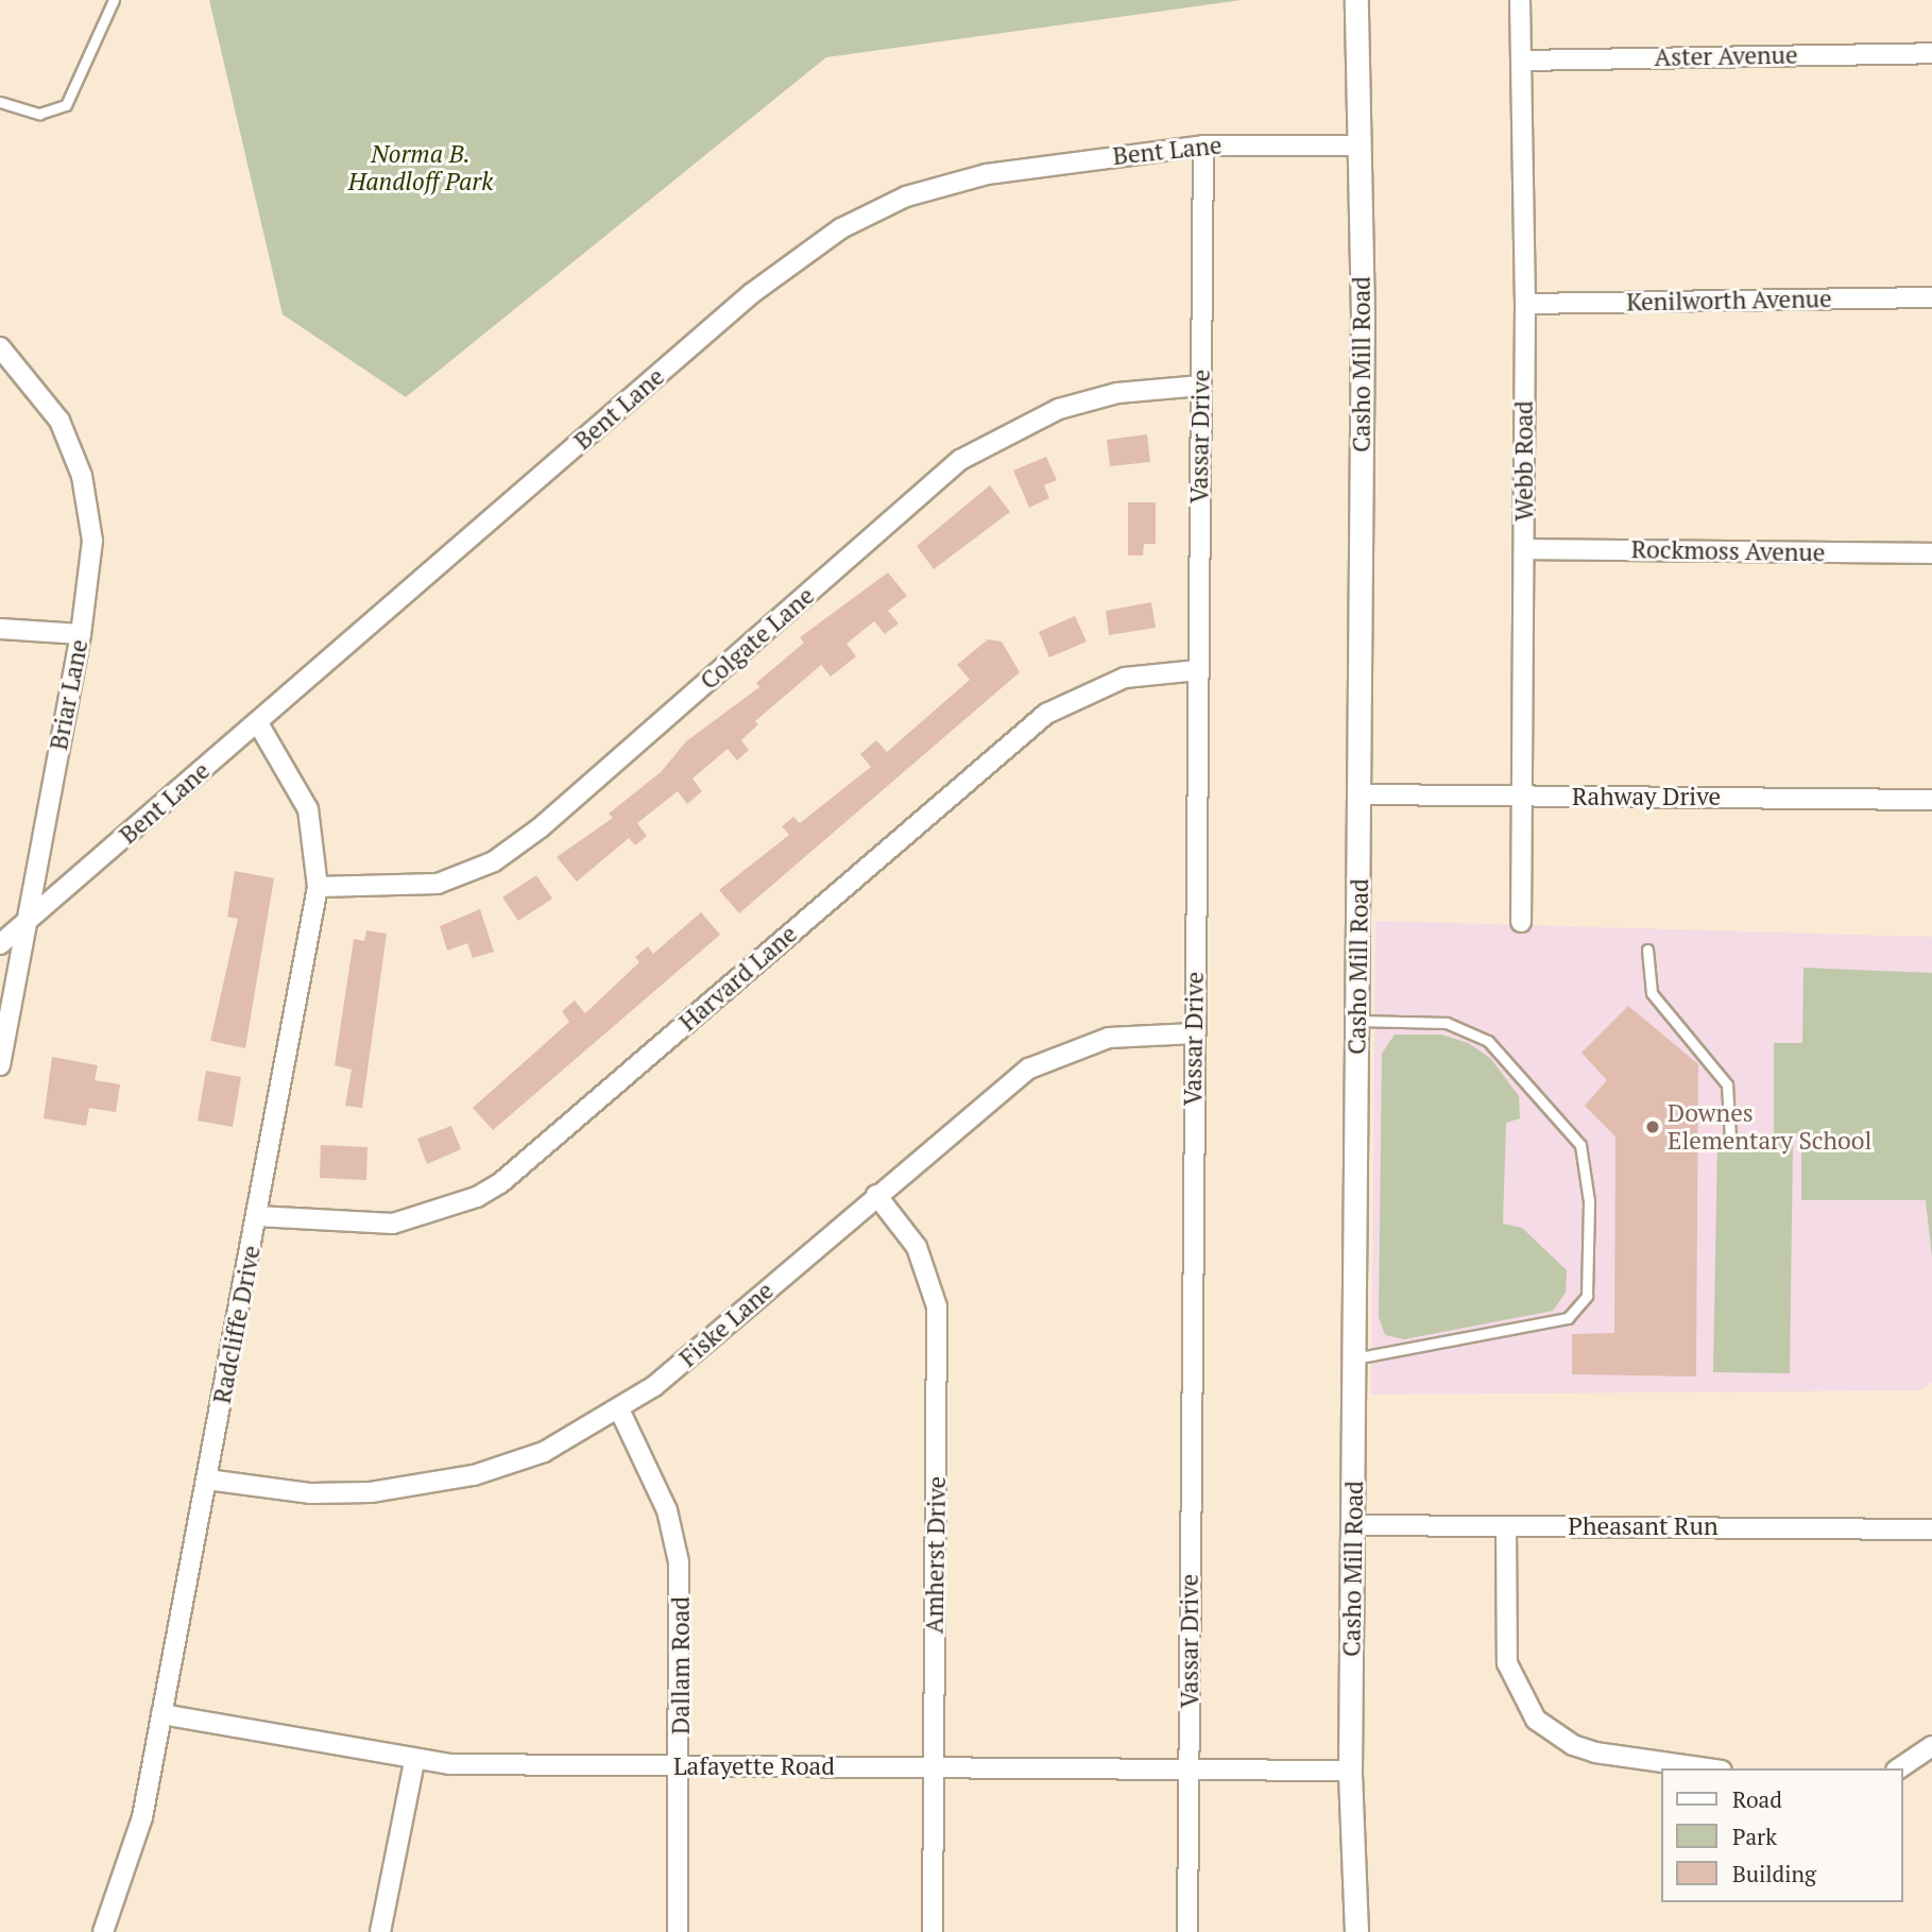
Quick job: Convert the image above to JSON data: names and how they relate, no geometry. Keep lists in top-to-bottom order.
{
  "streets": {
    "street": [
      "Aster Avenue",
      "Bent Lane",
      "Kenilworth Avenue",
      "Casho Mill Road",
      "Vassar Drive",
      "Webb Road",
      "Rockmoss Avenue",
      "Colgate Lane",
      "Briar Lane",
      "Rahway Drive",
      "Harvard Lane",
      "Radcliffe Drive",
      "Fiske Lane",
      "Pheasant Run",
      "Amherst Drive",
      "Dallam Road",
      "Lafayette Road"
    ]
  },
  "crossings": [
    ["Aster Avenue", "Webb Road"],
    ["Bent Lane", "Casho Mill Road"],
    ["Bent Lane", "Vassar Drive"],
    ["Bent Lane", "Briar Lane"],
    ["Bent Lane", "Radcliffe Drive"],
    ["Kenilworth Avenue", "Webb Road"],
    ["Casho Mill Road", "Rahway Drive"],
    ["Casho Mill Road", "Pheasant Run"],
    ["Casho Mill Road", "Lafayette Road"],
    ["Vassar Drive", "Colgate Lane"],
    ["Vassar Drive", "Harvard Lane"],
    ["Vassar Drive", "Fiske Lane"],
    ["Vassar Drive", "Lafayette Road"],
    ["Webb Road", "Rockmoss Avenue"],
    ["Webb Road", "Rahway Drive"],
    ["Colgate Lane", "Radcliffe Drive"],
    ["Harvard Lane", "Radcliffe Drive"],
    ["Radcliffe Drive", "Fiske Lane"],
    ["Radcliffe Drive", "Lafayette Road"],
    ["Fiske Lane", "Amherst Drive"],
    ["Fiske Lane", "Dallam Road"],
    ["Amherst Drive", "Lafayette Road"],
    ["Dallam Road", "Lafayette Road"]
  ],
  "parks": ["Norma B. Handloff Park"],
  "places": ["Downes Elementary School"],
  "legend": ["Road", "Park", "Building"]
}
